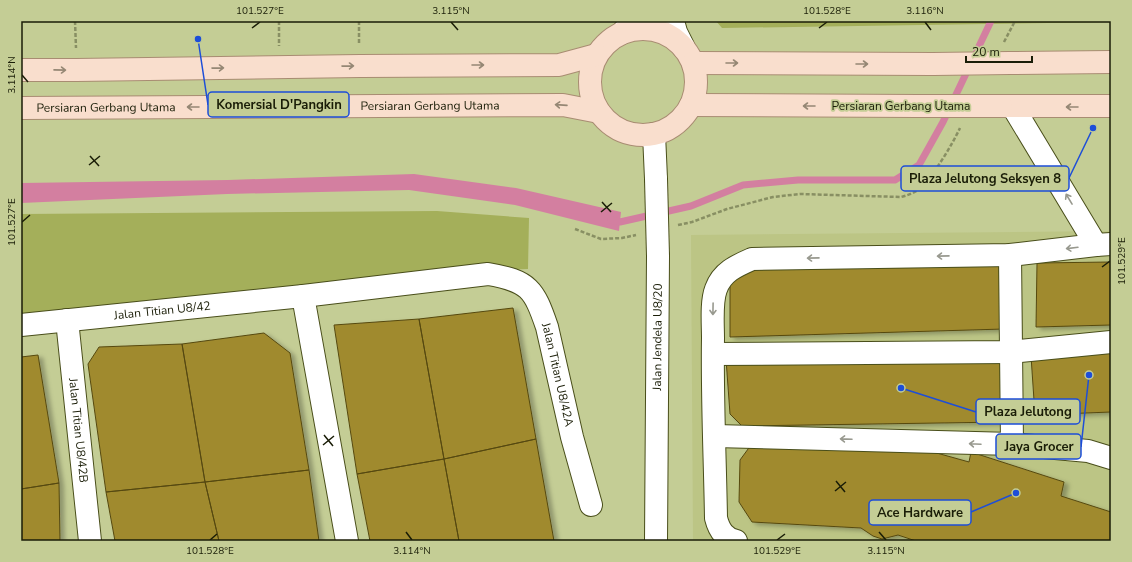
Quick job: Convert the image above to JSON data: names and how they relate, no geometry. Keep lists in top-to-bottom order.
{
  "streets": {
    "main road": ["Persiaran Gerbang Utama"],
    "street": [
      "Jalan Titian U8/42",
      "Jalan Jendela U8/20",
      "Jalan Titian U8/42A",
      "Jalan Titian U8/42B"
    ]
  },
  "crossings": [
    ["Persiaran Gerbang Utama", "Jalan Jendela U8/20"],
    ["Jalan Titian U8/42", "Jalan Titian U8/42A"],
    ["Jalan Titian U8/42", "Jalan Titian U8/42B"]
  ],
  "places": [
    "Komersial D'Pangkin",
    "Plaza Jelutong Seksyen 8",
    "Jaya Grocer",
    "Plaza Jelutong",
    "Ace Hardware"
  ],
  "scale_bar": "20 m",
  "coordinates": [
    "101.527°E",
    "3.115°N",
    "101.528°E",
    "3.116°N",
    "3.114°N",
    "101.529°E"
  ]
}
